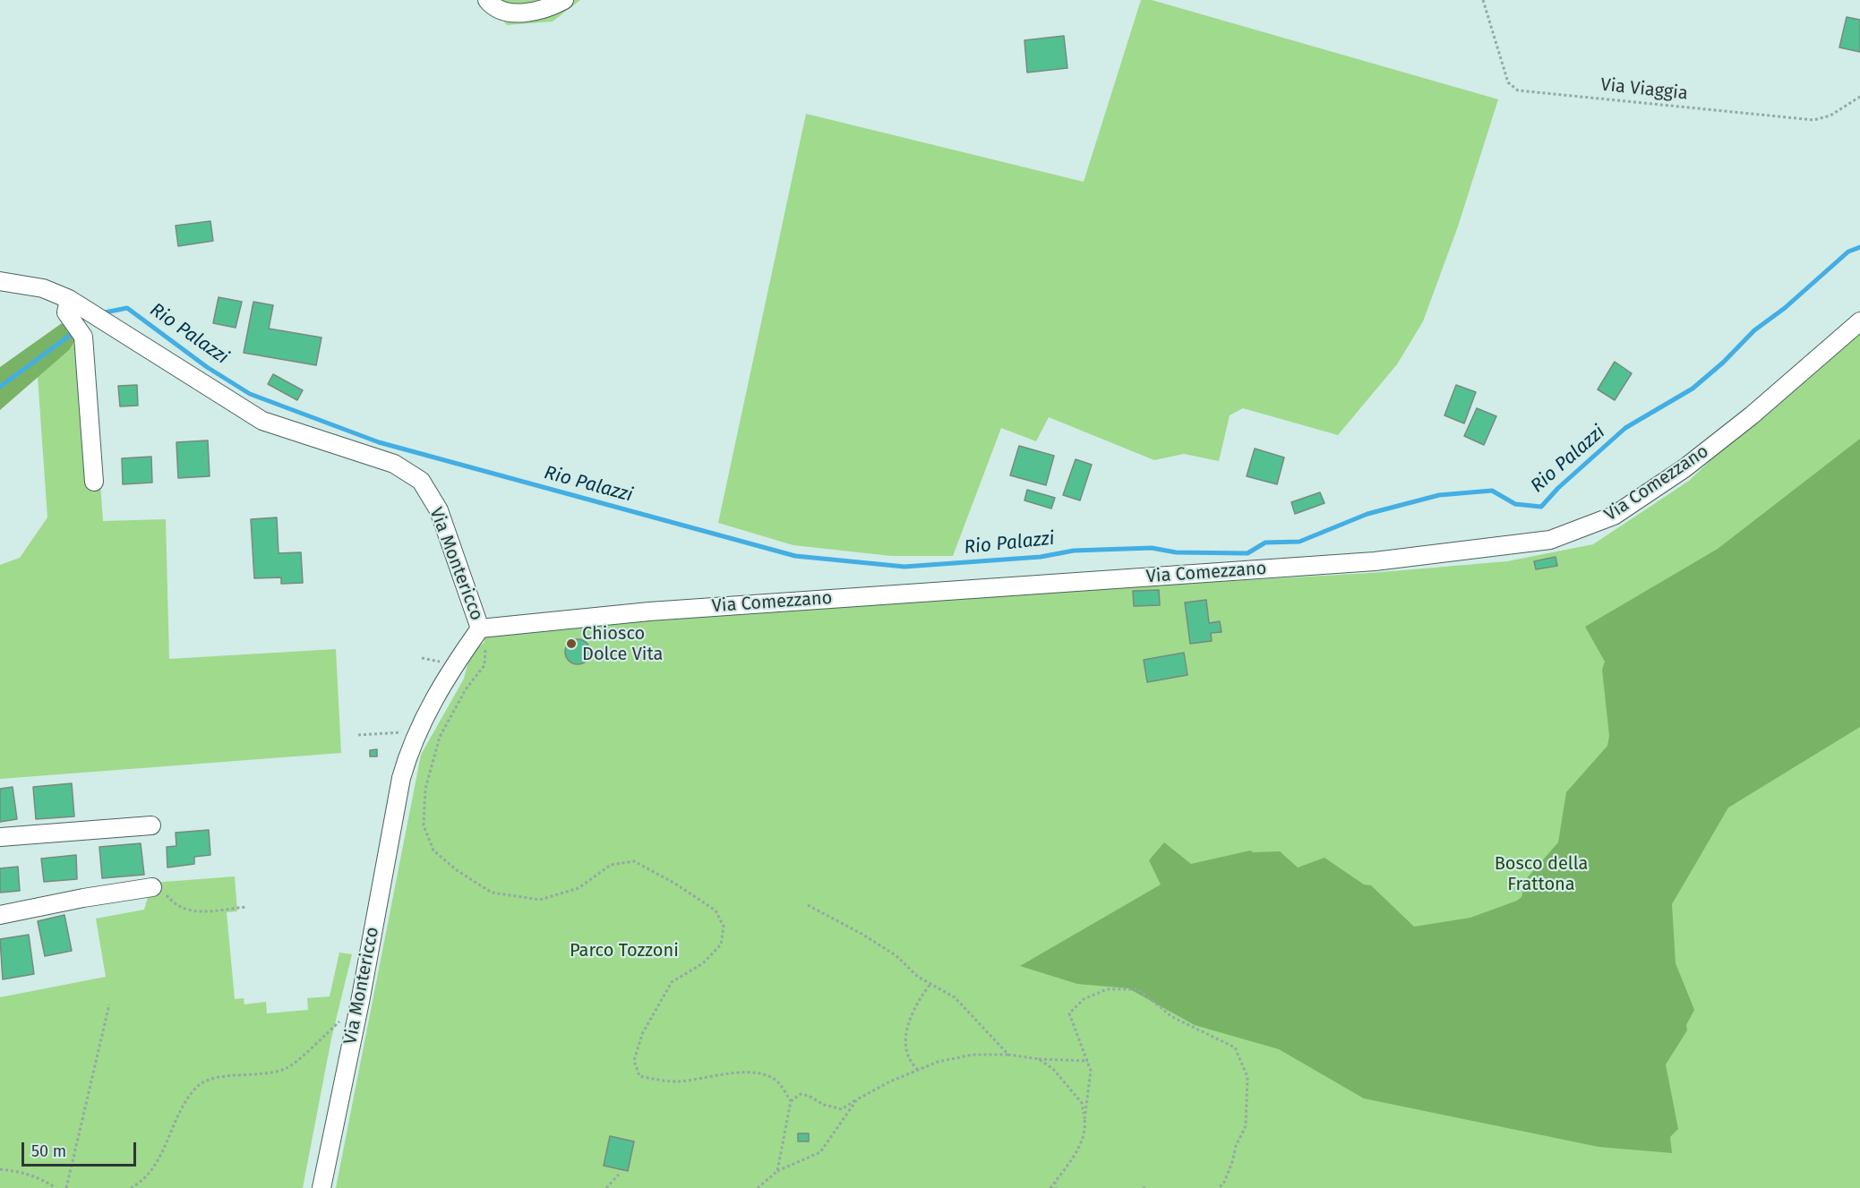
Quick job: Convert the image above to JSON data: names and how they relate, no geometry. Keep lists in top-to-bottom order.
{
  "streets": {
    "street": ["Via Comezzano", "Via Montericco"],
    "path": ["Via Viaggia"]
  },
  "crossings": [
    ["Via Comezzano", "Via Montericco"]
  ],
  "water": ["Rio Palazzi"],
  "parks": ["Bosco della Frattona", "Parco Tozzoni"],
  "places": ["Chiosco Dolce Vita"],
  "scale_bar": "50 m"
}
